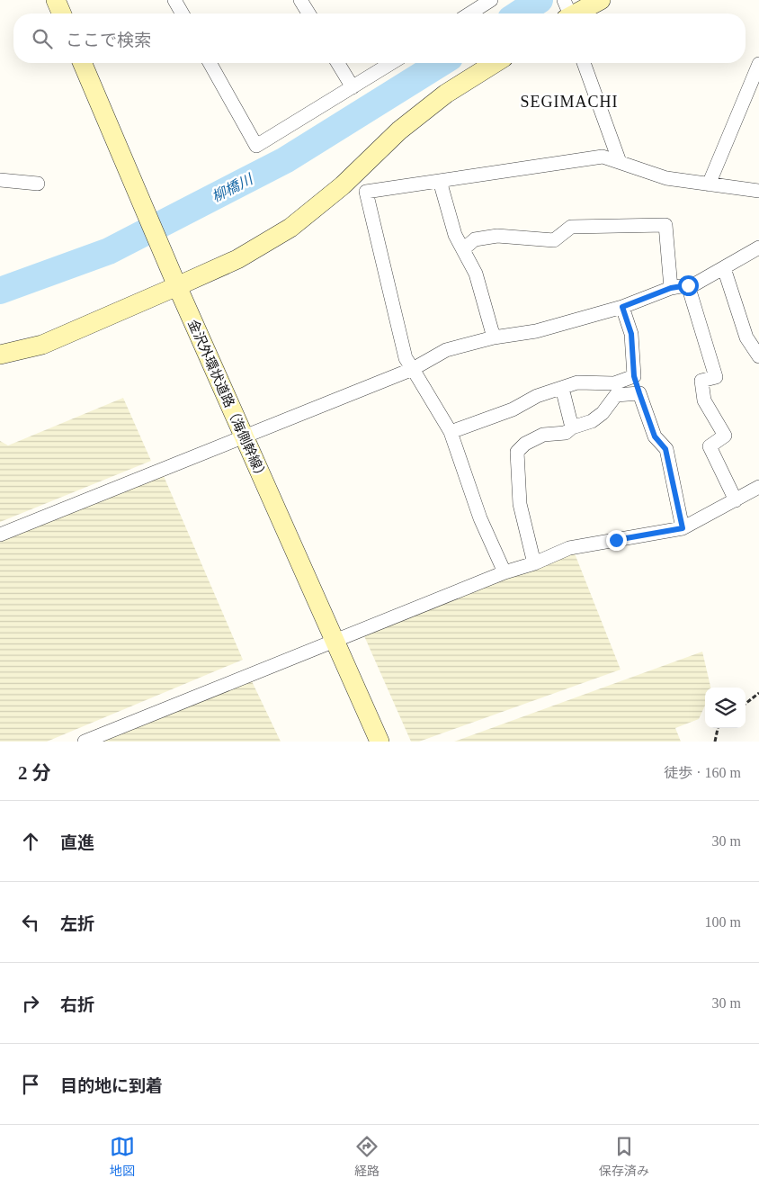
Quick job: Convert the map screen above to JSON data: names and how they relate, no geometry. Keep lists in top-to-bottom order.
{
  "streets": {
    "street": ["金沢外環状道路（海側幹線）"]
  },
  "districts": ["SEGIMACHI"],
  "water": ["柳橋川"],
  "page": {
    "search": "ここで検索",
    "heading": ["2 分", "徒歩 · 160 m"],
    "list": [
      ["直進", "30 m"],
      ["左折", "100 m"],
      ["右折", "30 m"],
      "目的地に到着"
    ],
    "nav": ["地図", "経路", "保存済み"]
  }
}
